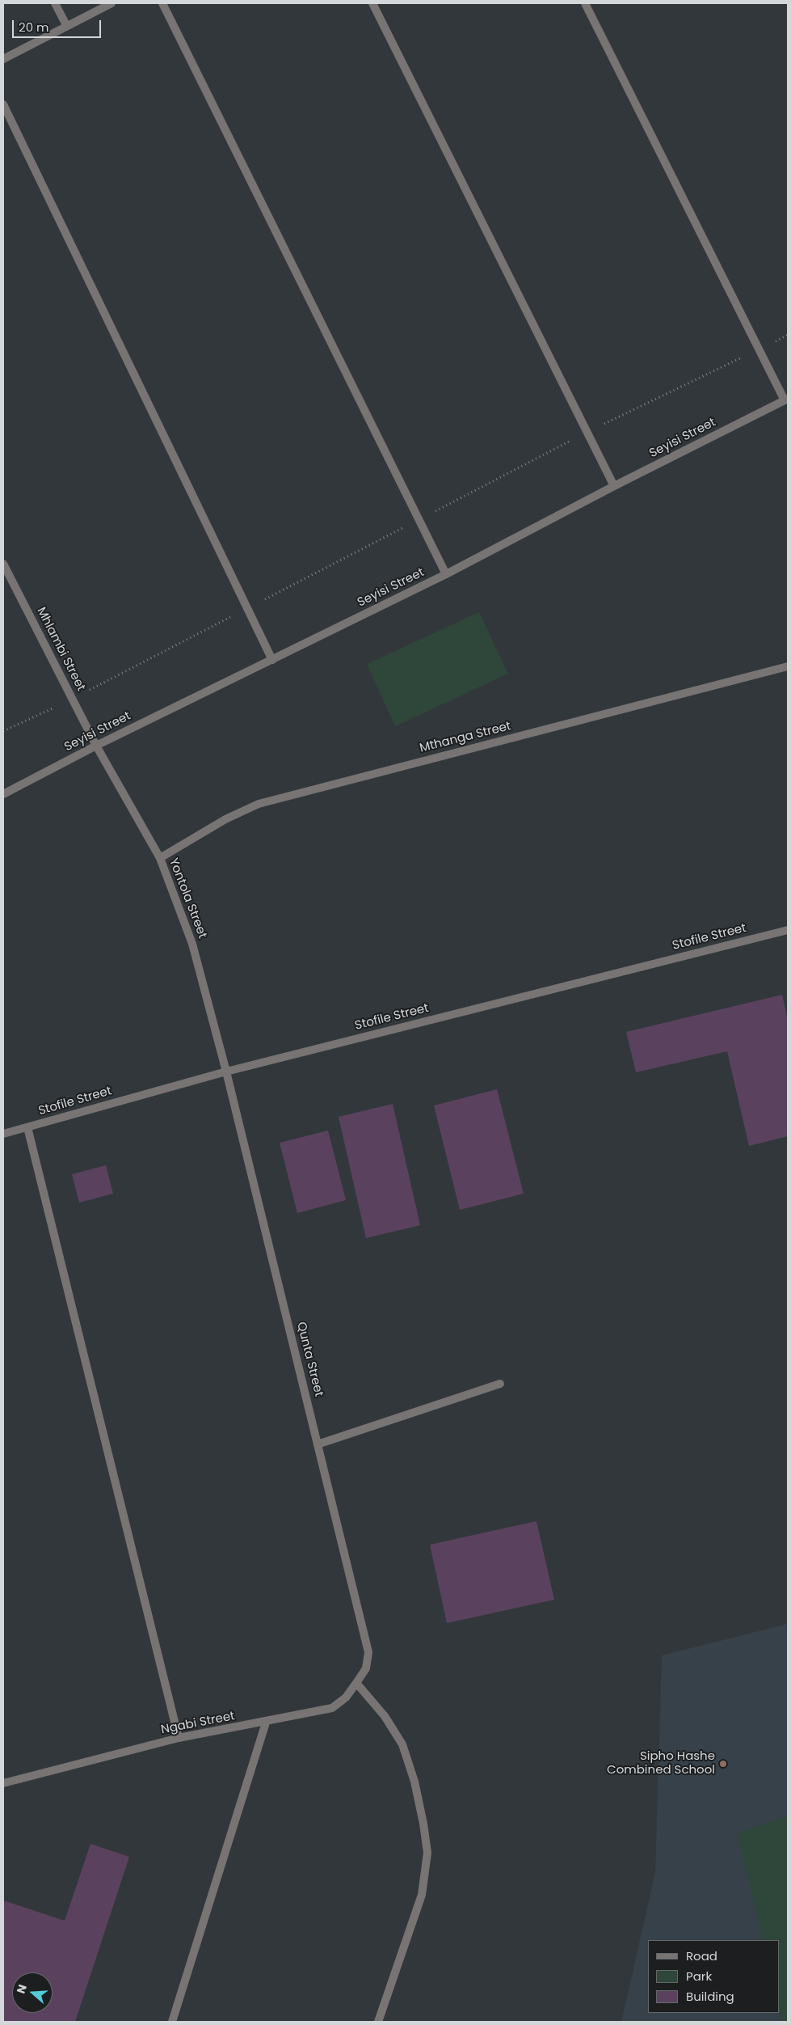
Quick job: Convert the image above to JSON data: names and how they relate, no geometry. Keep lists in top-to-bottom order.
{
  "streets": {
    "street": [
      "Seyisi Street",
      "Mhlambi Street",
      "Mthanga Street",
      "Yontola Street",
      "Stofile Street",
      "Qunta Street",
      "Ngabi Street"
    ]
  },
  "crossings": [
    ["Seyisi Street", "Mhlambi Street"],
    ["Seyisi Street", "Yontola Street"],
    ["Mhlambi Street", "Yontola Street"],
    ["Mthanga Street", "Yontola Street"],
    ["Yontola Street", "Stofile Street"],
    ["Yontola Street", "Qunta Street"],
    ["Stofile Street", "Qunta Street"],
    ["Qunta Street", "Ngabi Street"]
  ],
  "places": ["Sipho Hashe Combined School"],
  "legend": ["Road", "Park", "Building"],
  "scale_bar": "20 m",
  "north": "left"
}
